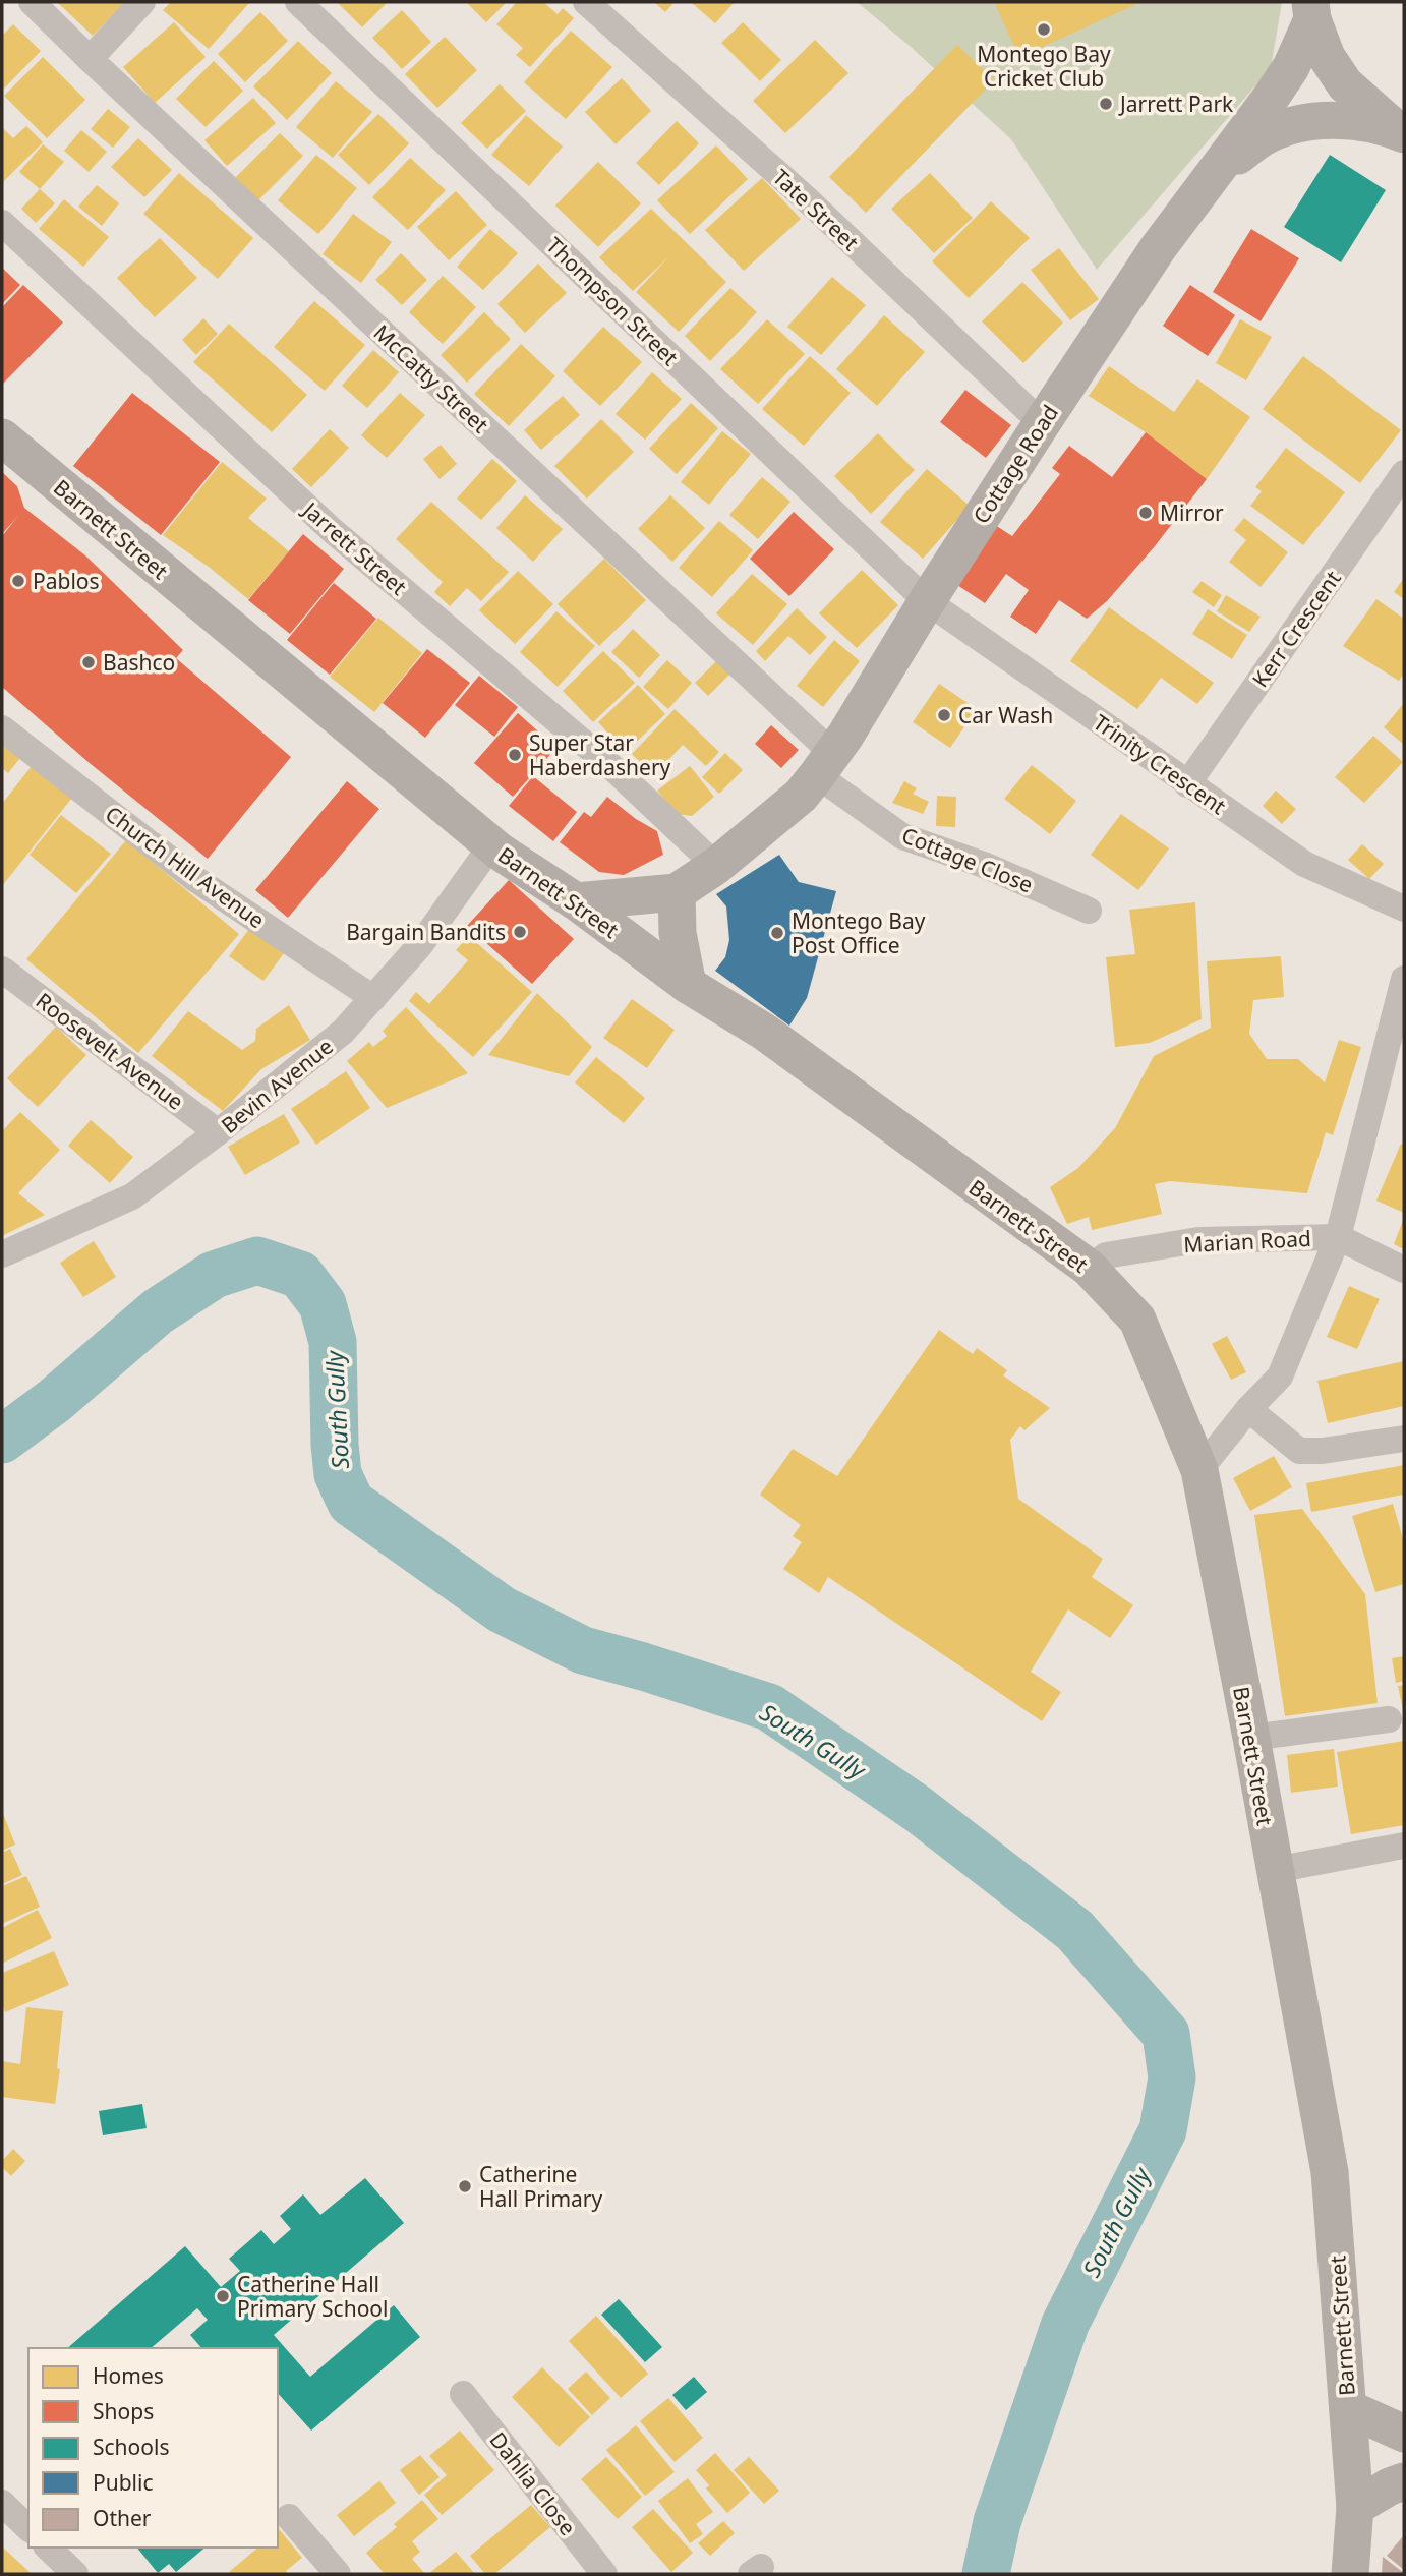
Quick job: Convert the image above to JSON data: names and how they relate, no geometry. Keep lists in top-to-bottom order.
{
  "streets": {
    "main road": ["Cottage Road", "Barnett Street"],
    "street": [
      "Tate Street",
      "Thompson Street",
      "McCatty Street",
      "Jarrett Street",
      "Kerr Crescent",
      "Trinity Crescent",
      "Cottage Close",
      "Church Hill Avenue",
      "Roosevelt Avenue",
      "Bevin Avenue",
      "Marian Road",
      "Dahlia Close"
    ]
  },
  "crossings": [
    ["Tate Street", "Cottage Road"],
    ["Thompson Street", "Cottage Road"],
    ["Thompson Street", "Trinity Crescent"],
    ["McCatty Street", "Cottage Road"],
    ["McCatty Street", "Cottage Close"],
    ["Cottage Road", "Barnett Street"],
    ["Cottage Road", "Jarrett Street"],
    ["Cottage Road", "Trinity Crescent"],
    ["Cottage Road", "Cottage Close"],
    ["Barnett Street", "Bevin Avenue"],
    ["Barnett Street", "Marian Road"],
    ["Kerr Crescent", "Trinity Crescent"],
    ["Church Hill Avenue", "Bevin Avenue"],
    ["Roosevelt Avenue", "Bevin Avenue"]
  ],
  "water": ["South Gully"],
  "places": [
    "Montego Bay Cricket Club",
    "Jarrett Park",
    "Mirror",
    "Pablos",
    "Bashco",
    "Car Wash",
    "Super Star Haberdashery",
    "Bargain Bandits",
    "Montego Bay Post Office",
    "Catherine Hall Primary",
    "Catherine Hall Primary School"
  ],
  "legend": [
    "Homes",
    "Shops",
    "Schools",
    "Public",
    "Other"
  ]
}
